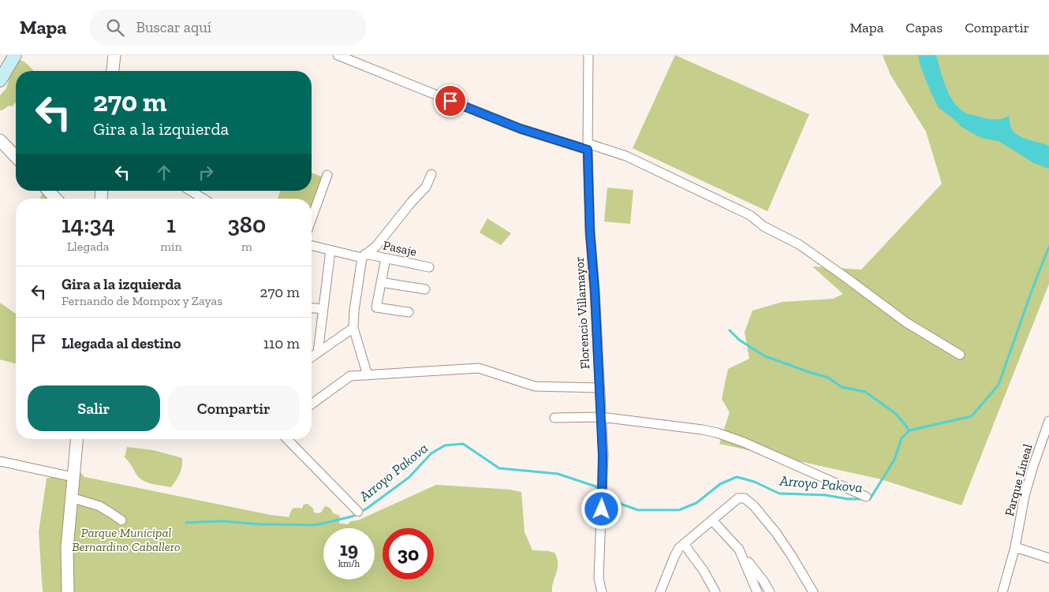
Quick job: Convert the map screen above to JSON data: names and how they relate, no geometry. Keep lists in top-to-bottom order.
{
  "streets": {
    "street": ["Pasaje", "Florencio Villamayor", "Parque Lineal"]
  },
  "water": ["Arroyo Pakova"],
  "parks": ["Parque Municipal Bernardino Caballero"],
  "page": {
    "header": "Mapa",
    "search": "Buscar aquí",
    "nav": ["Mapa", "Capas", "Compartir"],
    "turn": ["270 m", "Gira a la izquierda"],
    "eta": [
      "14:34",
      "Llegada",
      "1",
      "min",
      "380",
      "m"
    ],
    "list": [
      {
        "name": "Gira a la izquierda",
        "note": "Fernando de Mompox y Zayas",
        "value": "270 m"
      },
      {
        "name": "Llegada al destino",
        "value": "110 m"
      }
    ],
    "buttons": ["Salir", "Compartir"],
    "speed": "19 km/h",
    "limit": "30"
  }
}
